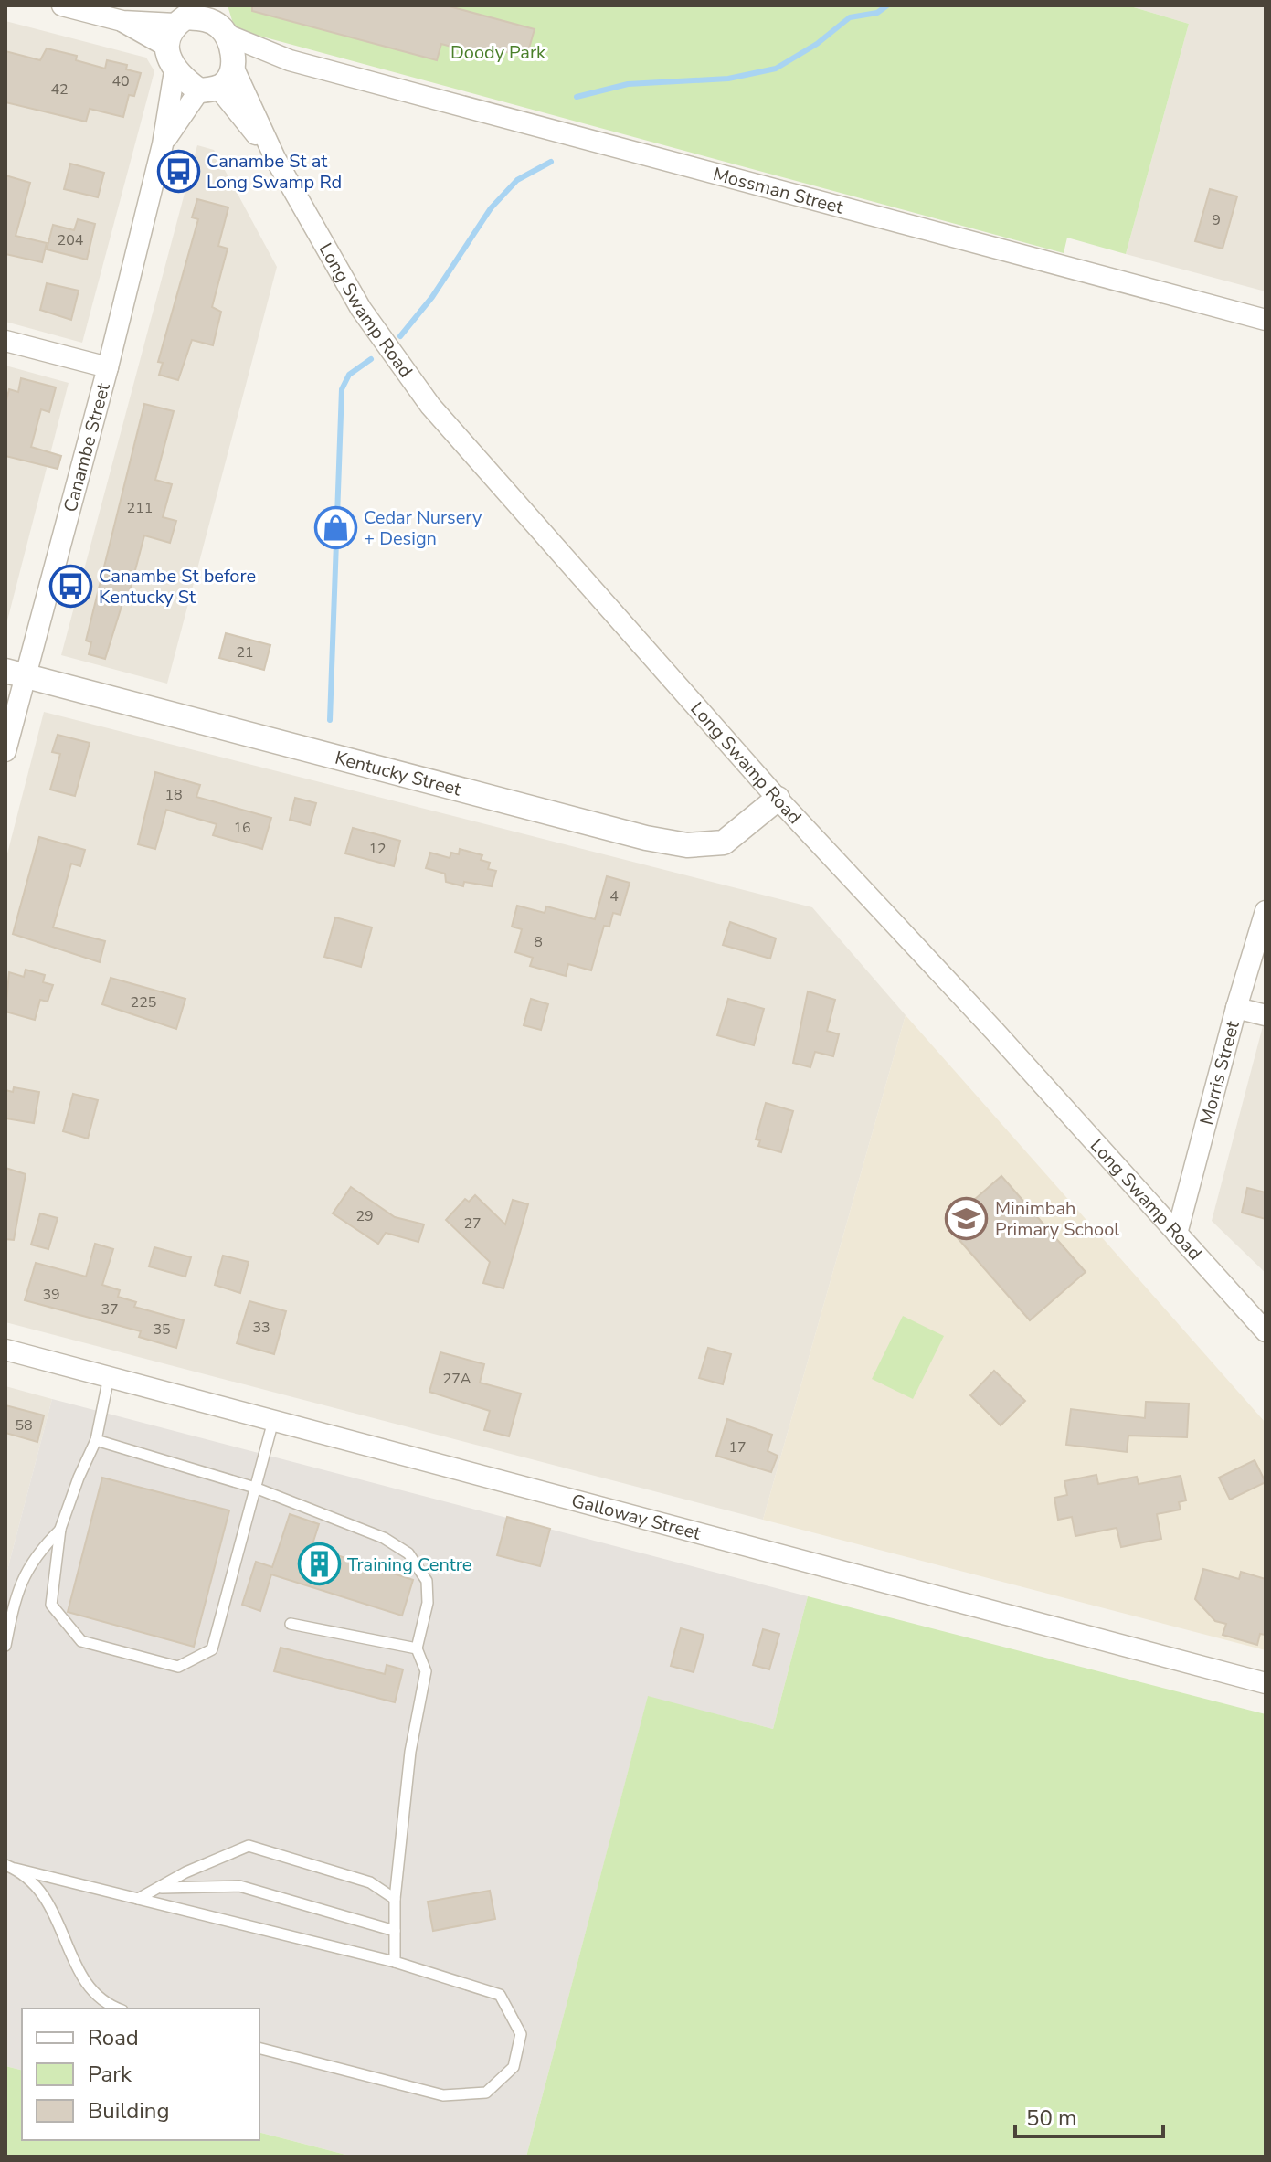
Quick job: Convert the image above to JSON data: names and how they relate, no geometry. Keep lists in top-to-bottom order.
{
  "streets": {
    "street": [
      "Mossman Street",
      "Long Swamp Road",
      "Canambe Street",
      "Kentucky Street",
      "Morris Street",
      "Galloway Street"
    ]
  },
  "crossings": [
    ["Mossman Street", "Long Swamp Road"],
    ["Long Swamp Road", "Canambe Street"],
    ["Long Swamp Road", "Kentucky Street"],
    ["Long Swamp Road", "Morris Street"],
    ["Canambe Street", "Kentucky Street"]
  ],
  "parks": ["Doody Park"],
  "places": {
    "bus stop": ["Canambe St at Long Swamp Rd", "Canambe St before Kentucky St"],
    "shop": ["Cedar Nursery + Design"],
    "school or university": ["Minimbah Primary School"],
    "building": ["Training Centre"]
  },
  "house_numbers": [
    "40",
    "42",
    "9",
    "204",
    "211",
    "21",
    "18",
    "16",
    "12",
    "4",
    "8",
    "225",
    "29",
    "27",
    "39",
    "37",
    "33",
    "35",
    "27A",
    "58",
    "17"
  ],
  "legend": ["Road", "Park", "Building"],
  "scale_bar": "50 m"
}
